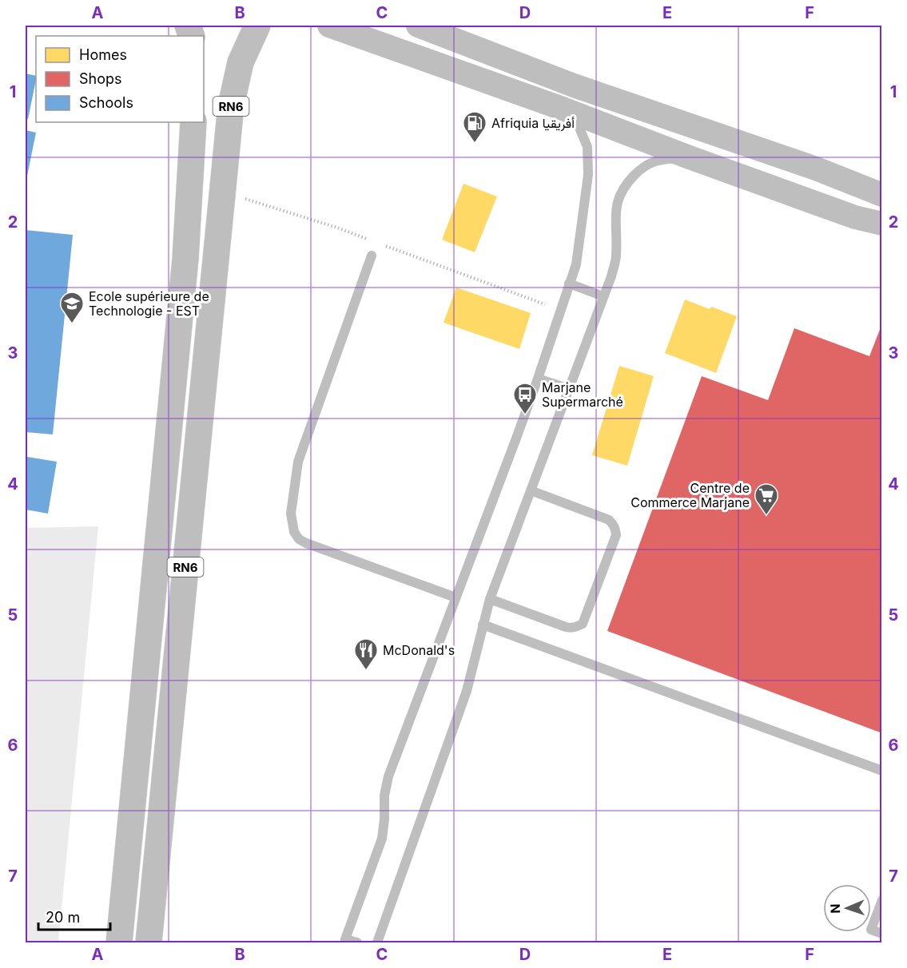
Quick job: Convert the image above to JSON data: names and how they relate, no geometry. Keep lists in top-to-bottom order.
{
  "streets": {
    "highway": ["RN6"]
  },
  "places": {
    "fuel station": ["Afriquia أفريقيا"],
    "school or university": ["Ecole supérieure de Technologie - EST"],
    "bus stop": ["Marjane Supermarché"],
    "supermarket": ["Centre de Commerce Marjane"],
    "restaurant": ["McDonald's"]
  },
  "legend": ["Homes", "Shops", "Schools"],
  "scale_bar": "20 m",
  "north": "left",
  "grid": {
    "columns": [
      "A",
      "B",
      "C",
      "D",
      "E",
      "F"
    ],
    "rows": [
      "1",
      "2",
      "3",
      "4",
      "5",
      "6",
      "7"
    ]
  }
}
